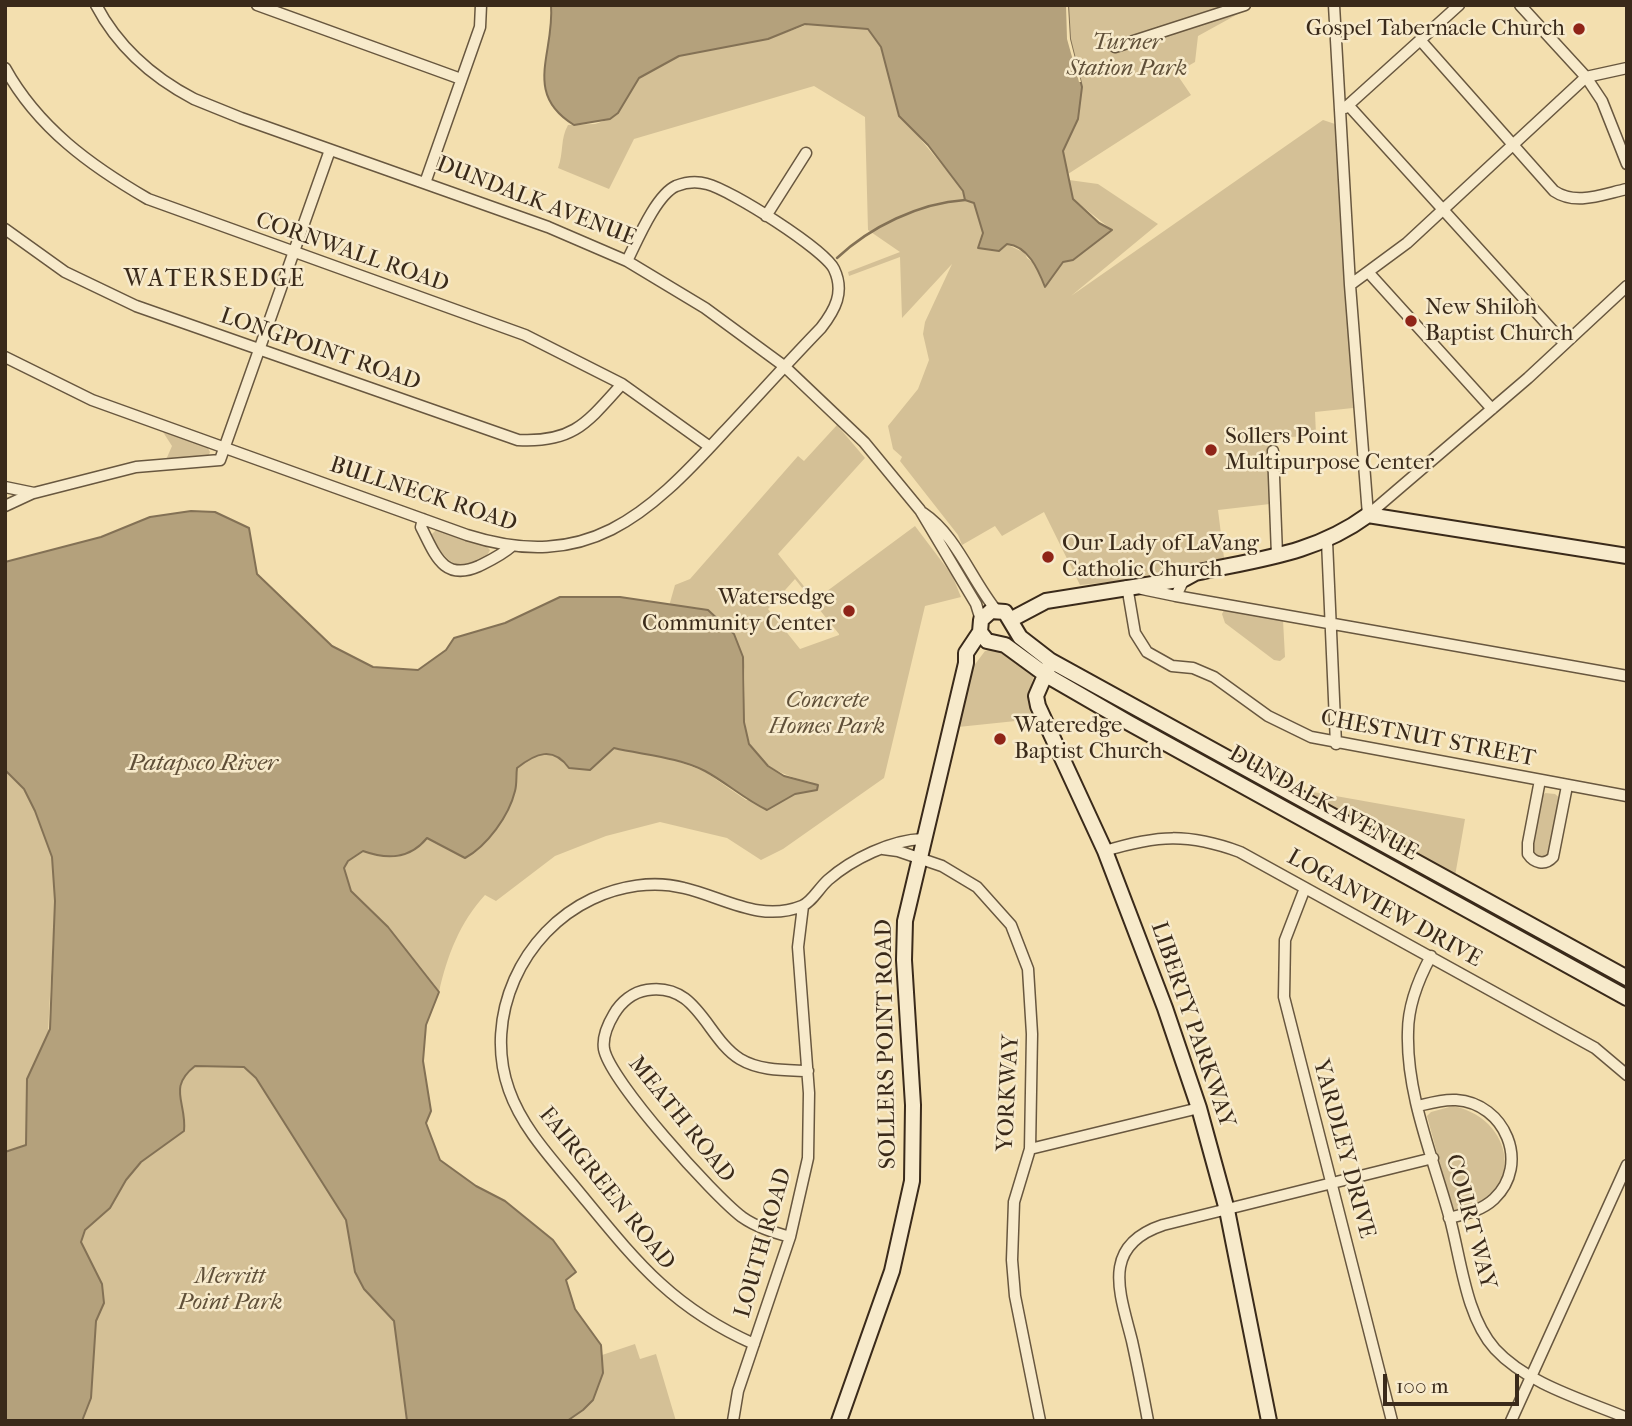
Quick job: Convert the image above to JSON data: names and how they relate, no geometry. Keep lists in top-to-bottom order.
{
  "streets": {
    "main road": ["DUNDALK AVENUE", "LIBERTY PARKWAY", "SOLLERS POINT ROAD"],
    "street": [
      "CORNWALL ROAD",
      "LONGPOINT ROAD",
      "BULLNECK ROAD",
      "CHESTNUT STREET",
      "LOGANVIEW DRIVE",
      "YORKWAY",
      "MEATH ROAD",
      "YARDLEY DRIVE",
      "FAIRGREEN ROAD",
      "COURT WAY",
      "LOUTH ROAD"
    ]
  },
  "crossings": [
    ["DUNDALK AVENUE", "BULLNECK ROAD"],
    ["DUNDALK AVENUE", "LIBERTY PARKWAY"],
    ["DUNDALK AVENUE", "SOLLERS POINT ROAD"],
    ["CORNWALL ROAD", "LONGPOINT ROAD"],
    ["CORNWALL ROAD", "BULLNECK ROAD"],
    ["LOGANVIEW DRIVE", "LIBERTY PARKWAY"],
    ["LOGANVIEW DRIVE", "YARDLEY DRIVE"],
    ["LOGANVIEW DRIVE", "COURT WAY"],
    ["SOLLERS POINT ROAD", "YORKWAY"],
    ["MEATH ROAD", "LOUTH ROAD"],
    ["FAIRGREEN ROAD", "LOUTH ROAD"]
  ],
  "districts": ["WATERSEDGE"],
  "water": ["Patapsco River"],
  "parks": ["Turner Station Park", "Concrete Homes Park", "Merritt Point Park"],
  "places": [
    "Gospel Tabernacle Church",
    "New Shiloh Baptist Church",
    "Sollers Point Multipurpose Center",
    "Our Lady of LaVang Catholic Church",
    "Watersedge Community Center",
    "Wateredge Baptist Church"
  ],
  "scale_bar": "100 m"
}
